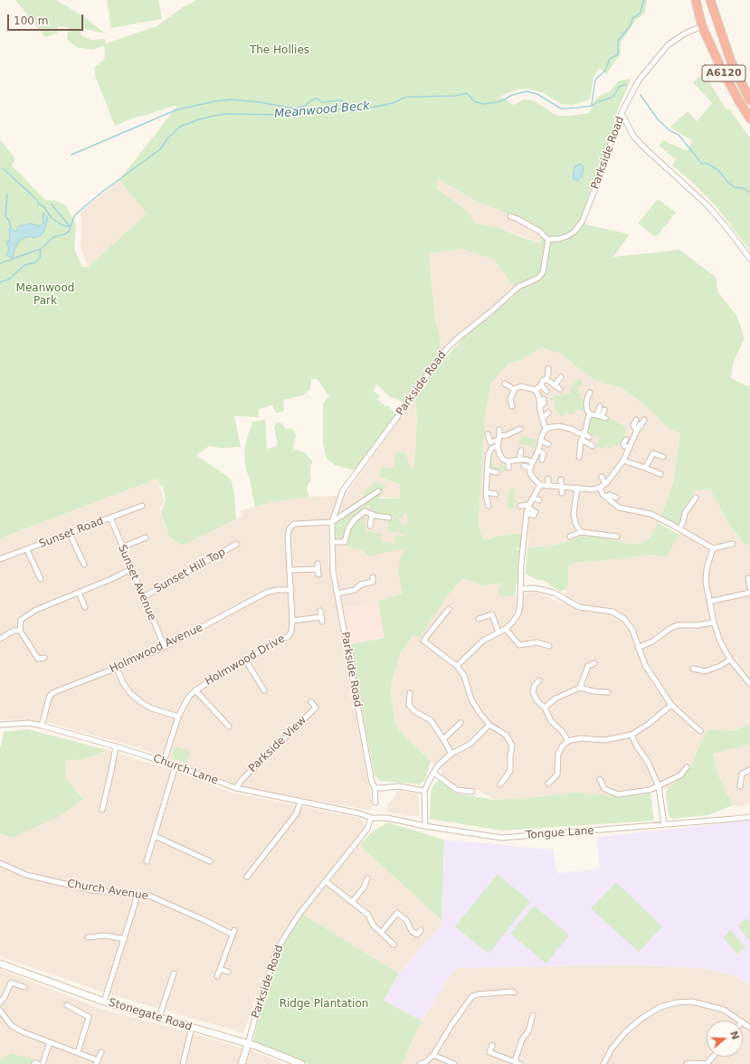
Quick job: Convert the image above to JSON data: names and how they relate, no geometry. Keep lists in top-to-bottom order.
{
  "streets": {
    "highway": ["A6120"],
    "main road": ["Stonegate Road"],
    "street": [
      "Parkside Road",
      "Sunset Road",
      "Sunset Hill Top",
      "Sunset Avenue",
      "Holmwood Avenue",
      "Holmwood Drive",
      "Parkside View",
      "Church Lane",
      "Tongue Lane",
      "Church Avenue"
    ]
  },
  "crossings": [
    ["A6120", "Parkside Road"],
    ["Parkside Road", "Holmwood Drive"],
    ["Parkside Road", "Church Lane"],
    ["Parkside Road", "Tongue Lane"],
    ["Parkside Road", "Stonegate Road"],
    ["Sunset Road", "Sunset Avenue"],
    ["Sunset Hill Top", "Sunset Avenue"],
    ["Sunset Avenue", "Holmwood Avenue"],
    ["Holmwood Avenue", "Holmwood Drive"],
    ["Holmwood Avenue", "Church Lane"],
    ["Holmwood Drive", "Church Lane"],
    ["Parkside View", "Church Lane"],
    ["Church Lane", "Tongue Lane"]
  ],
  "water": ["Meanwood Beck"],
  "parks": ["The Hollies", "Meanwood Park", "Ridge Plantation"],
  "scale_bar": "100 m",
  "north": "right"
}
